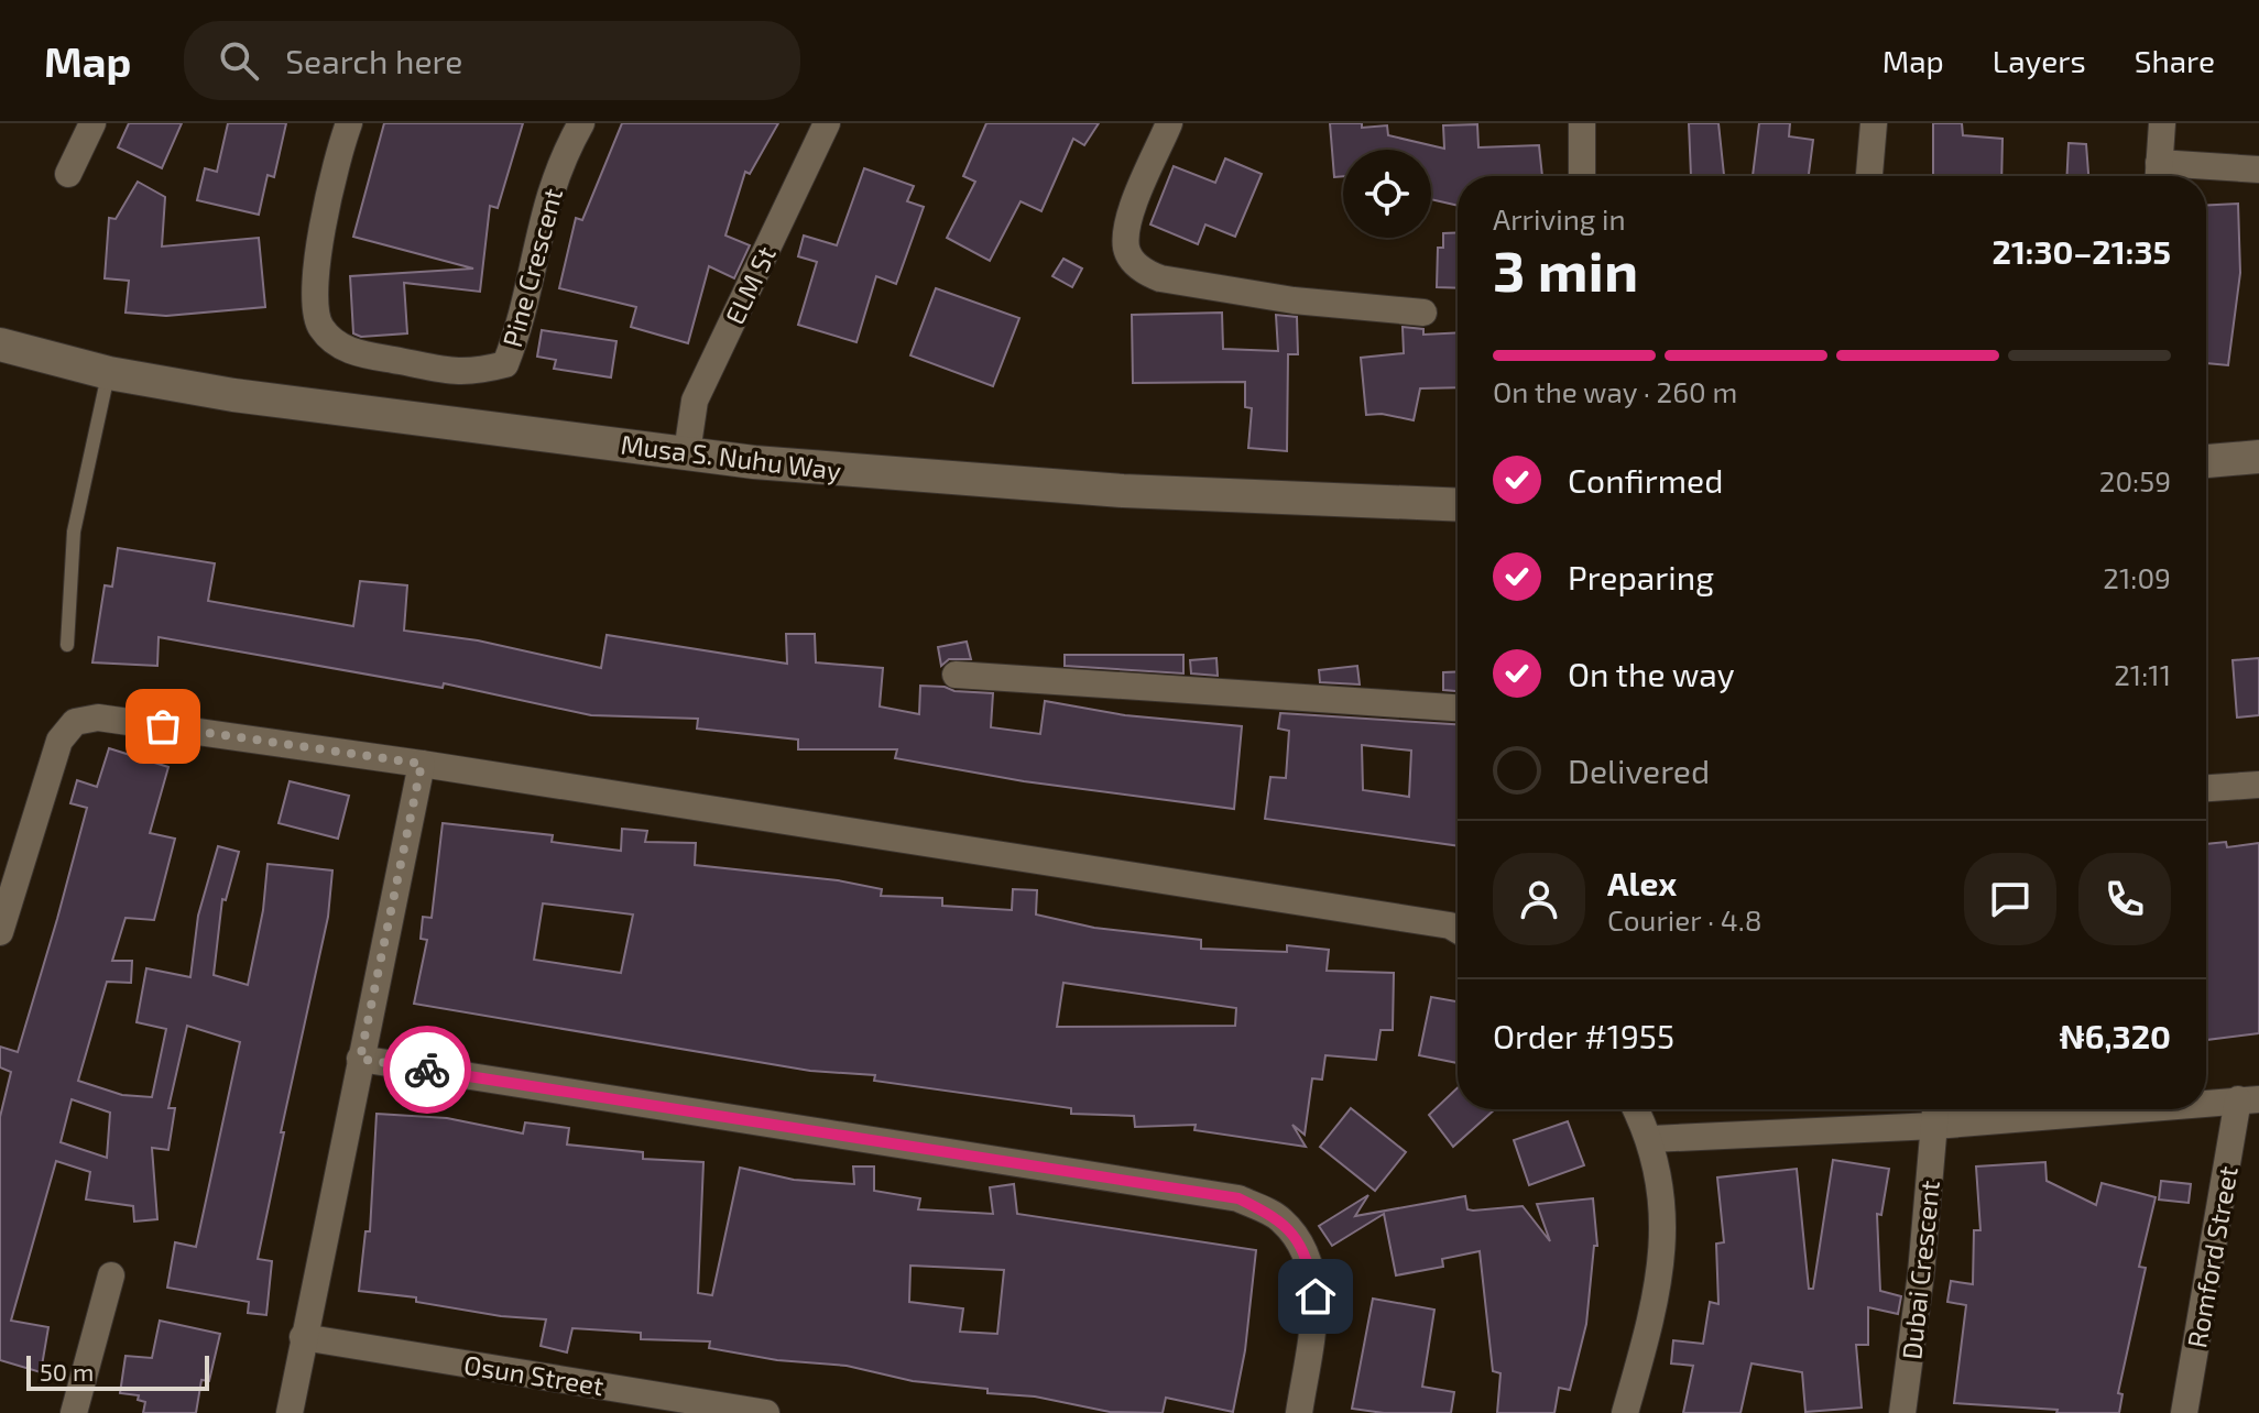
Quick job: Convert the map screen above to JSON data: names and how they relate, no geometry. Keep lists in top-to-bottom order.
{
  "streets": {
    "street": [
      "Pine Crescent",
      "ELM St",
      "Musa S. Nuhu Way",
      "Romford Street",
      "Dubai Crescent",
      "Osun Street"
    ]
  },
  "crossings": [
    ["ELM St", "Musa S. Nuhu Way"]
  ],
  "scale_bar": "50 m",
  "page": {
    "header": "Map",
    "search": "Search here",
    "nav": ["Map", "Layers", "Share"],
    "heading": ["3 min", "Arriving in", "21:30–21:35"],
    "panel": [
      "Alex",
      "Courier · 4.8",
      "Order #1955",
      "₦6,320"
    ],
    "bar": "On the way · 260 m",
    "list": [
      ["Confirmed", "20:59"],
      ["Preparing", "21:09"],
      ["On the way", "21:11"],
      "Delivered"
    ],
    "scale": "50 m"
  }
}
